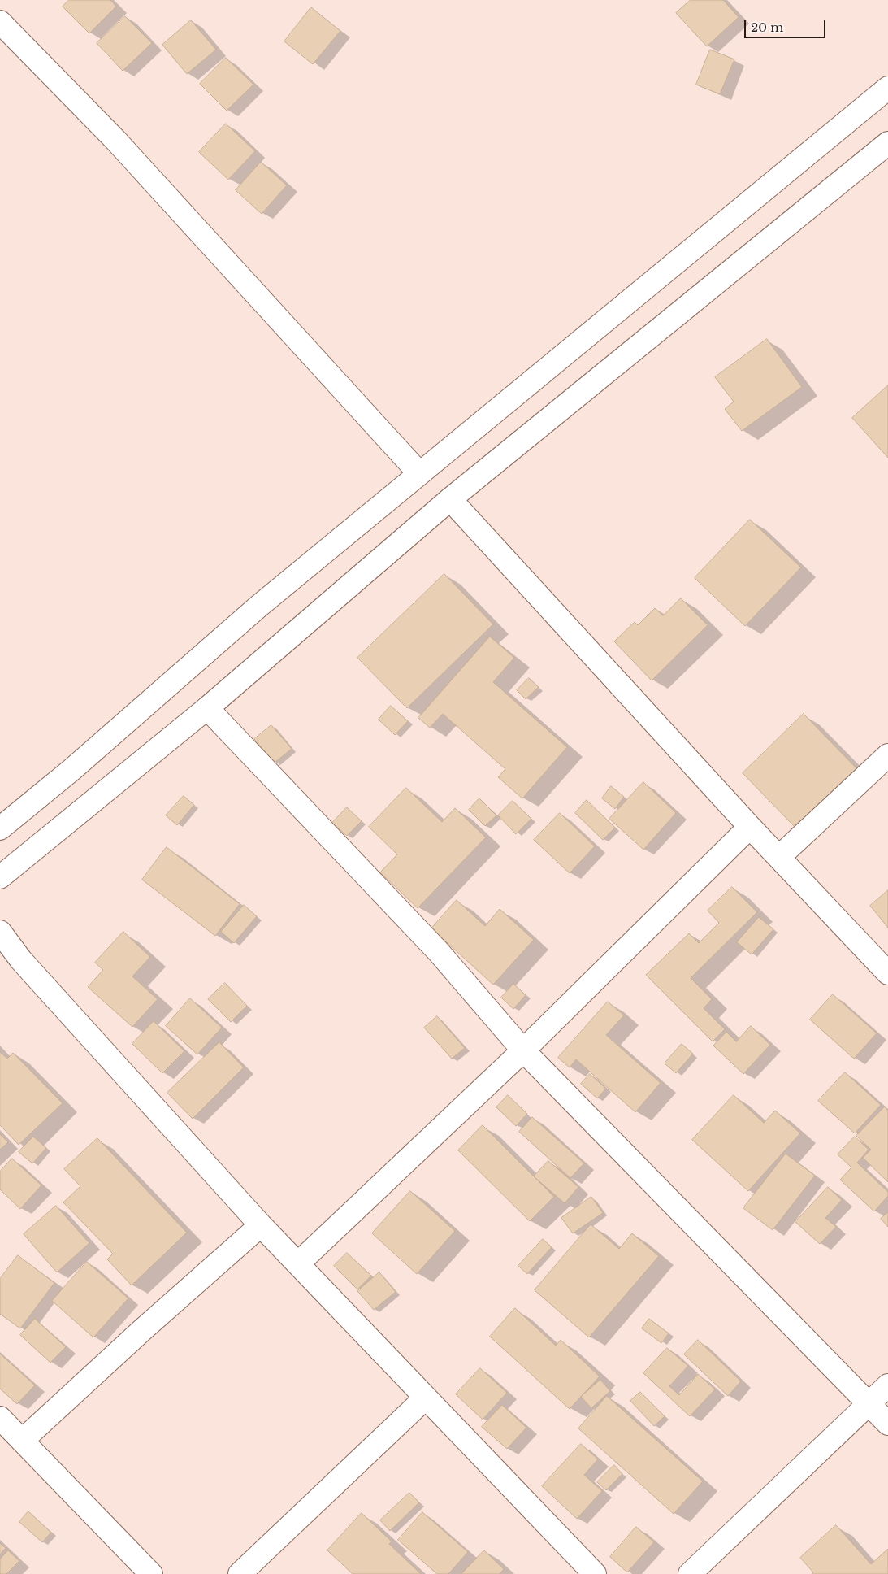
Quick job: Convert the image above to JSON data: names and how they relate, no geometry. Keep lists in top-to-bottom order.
{
  "scale_bar": "20 m"
}
